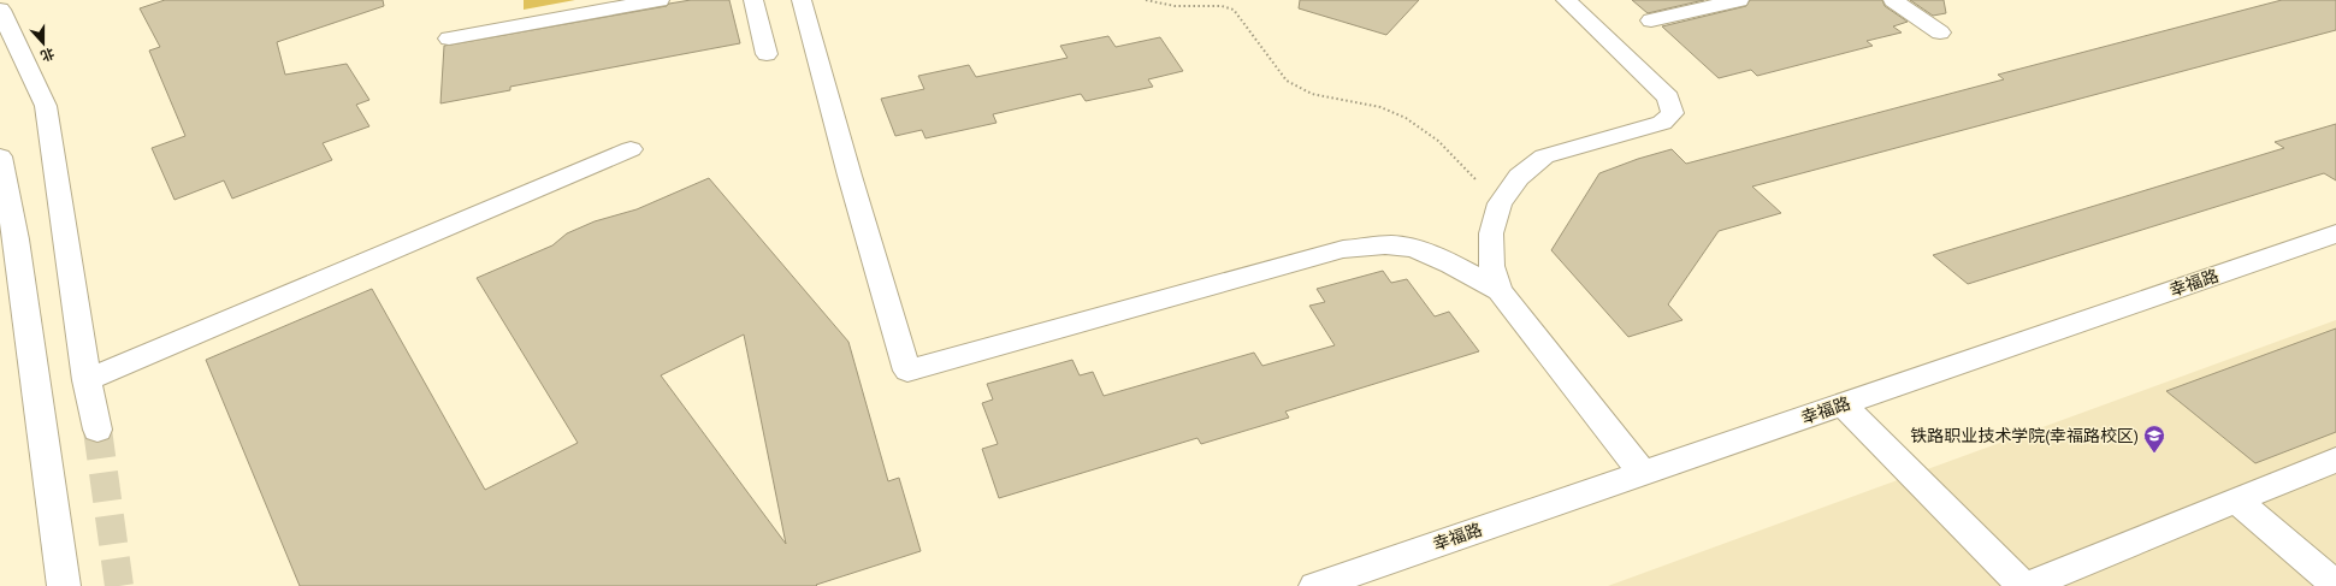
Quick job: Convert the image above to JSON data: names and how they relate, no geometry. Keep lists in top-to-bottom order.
{
  "streets": {
    "street": ["幸福路"]
  },
  "places": {
    "school or university": ["铁路职业技术学院(幸福路校区)"]
  },
  "north": "bottom"
}
